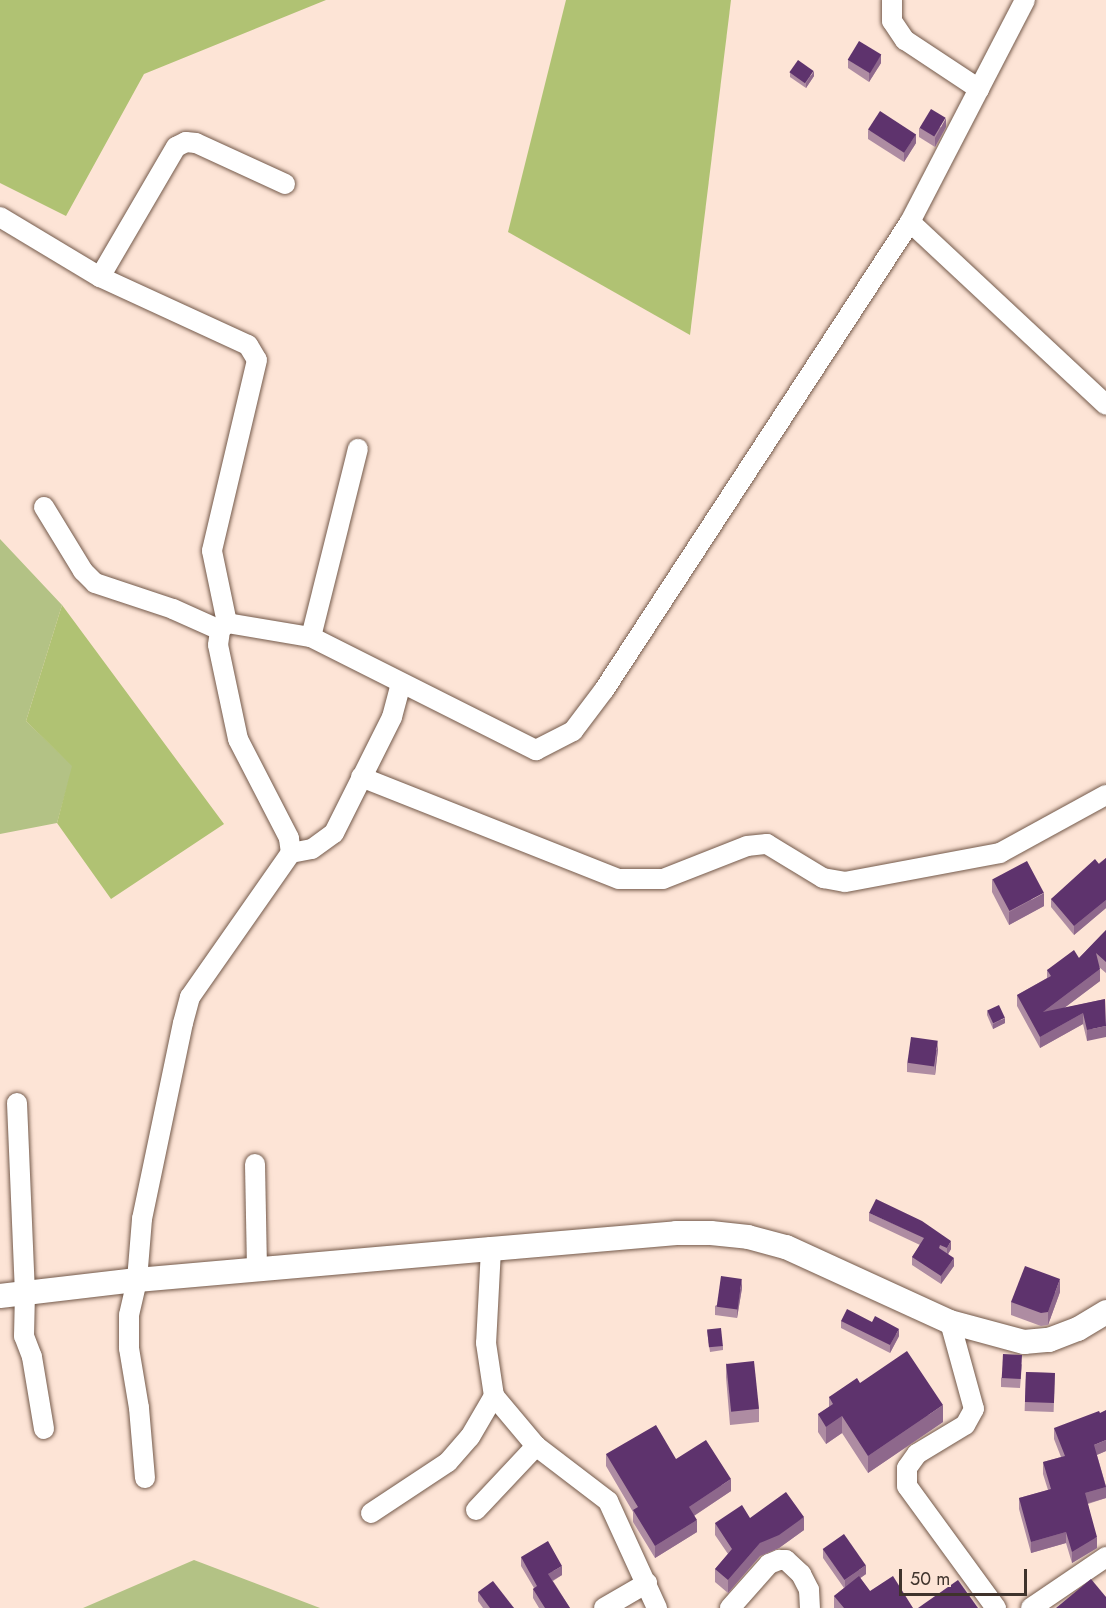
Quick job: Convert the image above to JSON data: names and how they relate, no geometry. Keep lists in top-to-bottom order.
{
  "scale_bar": "50 m"
}
